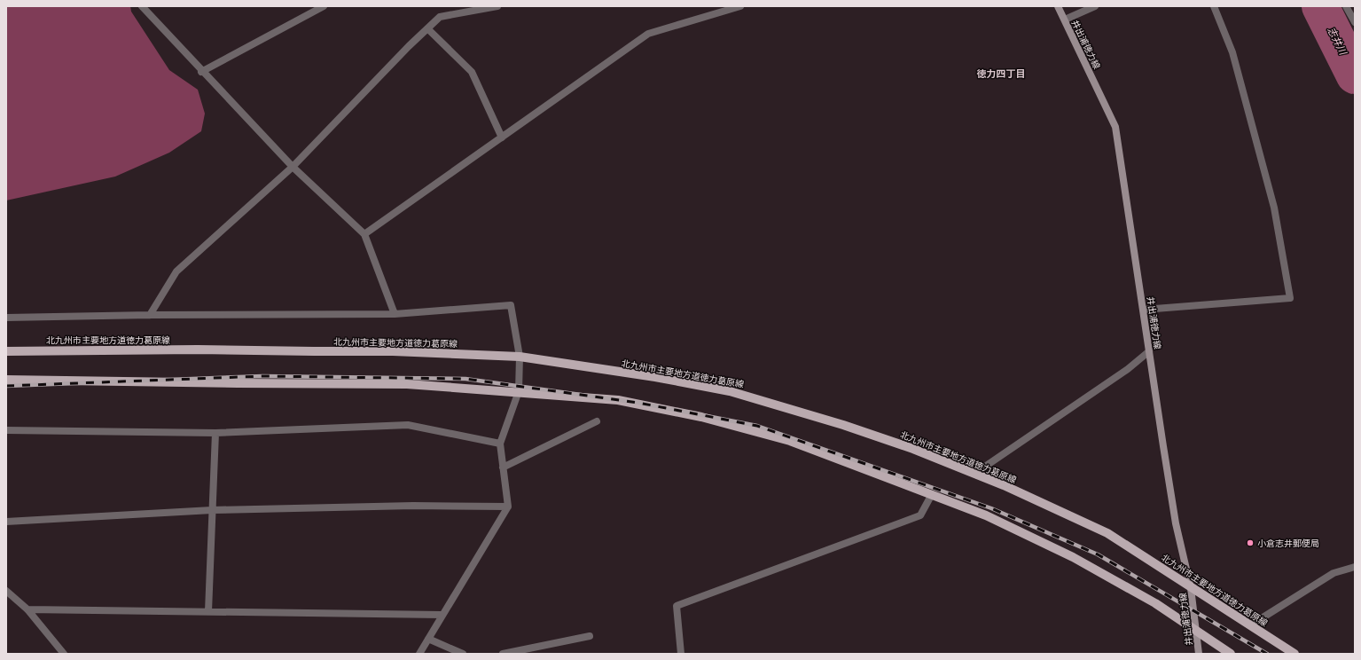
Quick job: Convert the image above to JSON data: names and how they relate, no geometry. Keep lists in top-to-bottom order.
{
  "streets": {
    "main road": ["井出浦徳力線", "北九州市主要地方道徳力葛原線"]
  },
  "crossings": [
    ["井出浦徳力線", "北九州市主要地方道徳力葛原線"]
  ],
  "districts": ["徳力四丁目"],
  "water": ["志井川"],
  "places": ["小倉志井郵便局"]
}
